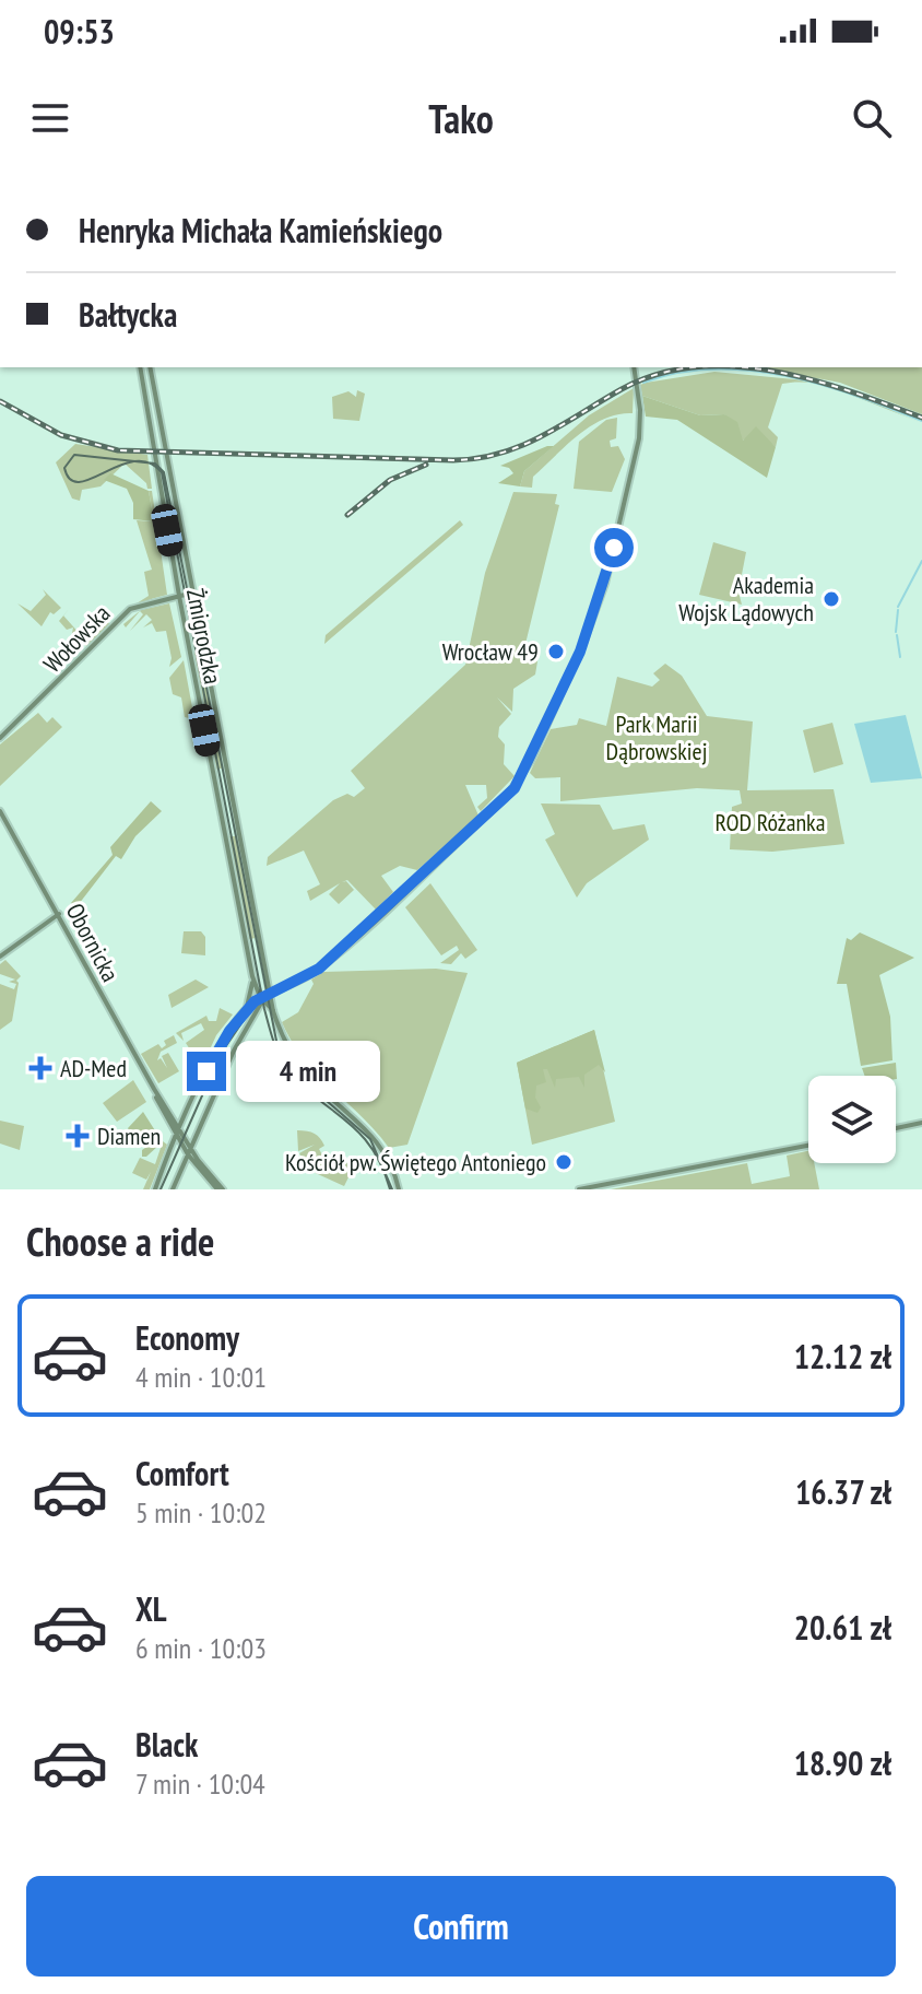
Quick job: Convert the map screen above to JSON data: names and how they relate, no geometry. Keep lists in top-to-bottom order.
{
  "streets": {
    "main road": ["Żmigrodzka", "Wołowska", "Obornicka"]
  },
  "crossings": [
    ["Żmigrodzka", "Wołowska"]
  ],
  "parks": ["Park Marii Dąbrowskiej", "ROD Różanka"],
  "places": {
    "other": ["Akademia Wojsk Lądowych", "Wrocław 49", "Kościół pw. Świętego Antoniego"],
    "health": ["AD-Med", "Diamen"]
  },
  "page": {
    "status": "09:53",
    "header": "Tako",
    "banner": ["Henryka Michała Kamieńskiego", "Bałtycka"],
    "bubble": "4 min",
    "heading": "Choose a ride",
    "list": [
      {
        "name": "Economy",
        "note": "4 min · 10:01",
        "value": "12.12 zł"
      },
      {
        "name": "Comfort",
        "note": "5 min · 10:02",
        "value": "16.37 zł"
      },
      {
        "name": "XL",
        "note": "6 min · 10:03",
        "value": "20.61 zł"
      },
      {
        "name": "Black",
        "note": "7 min · 10:04",
        "value": "18.90 zł"
      }
    ],
    "buttons": "Confirm"
  }
}
